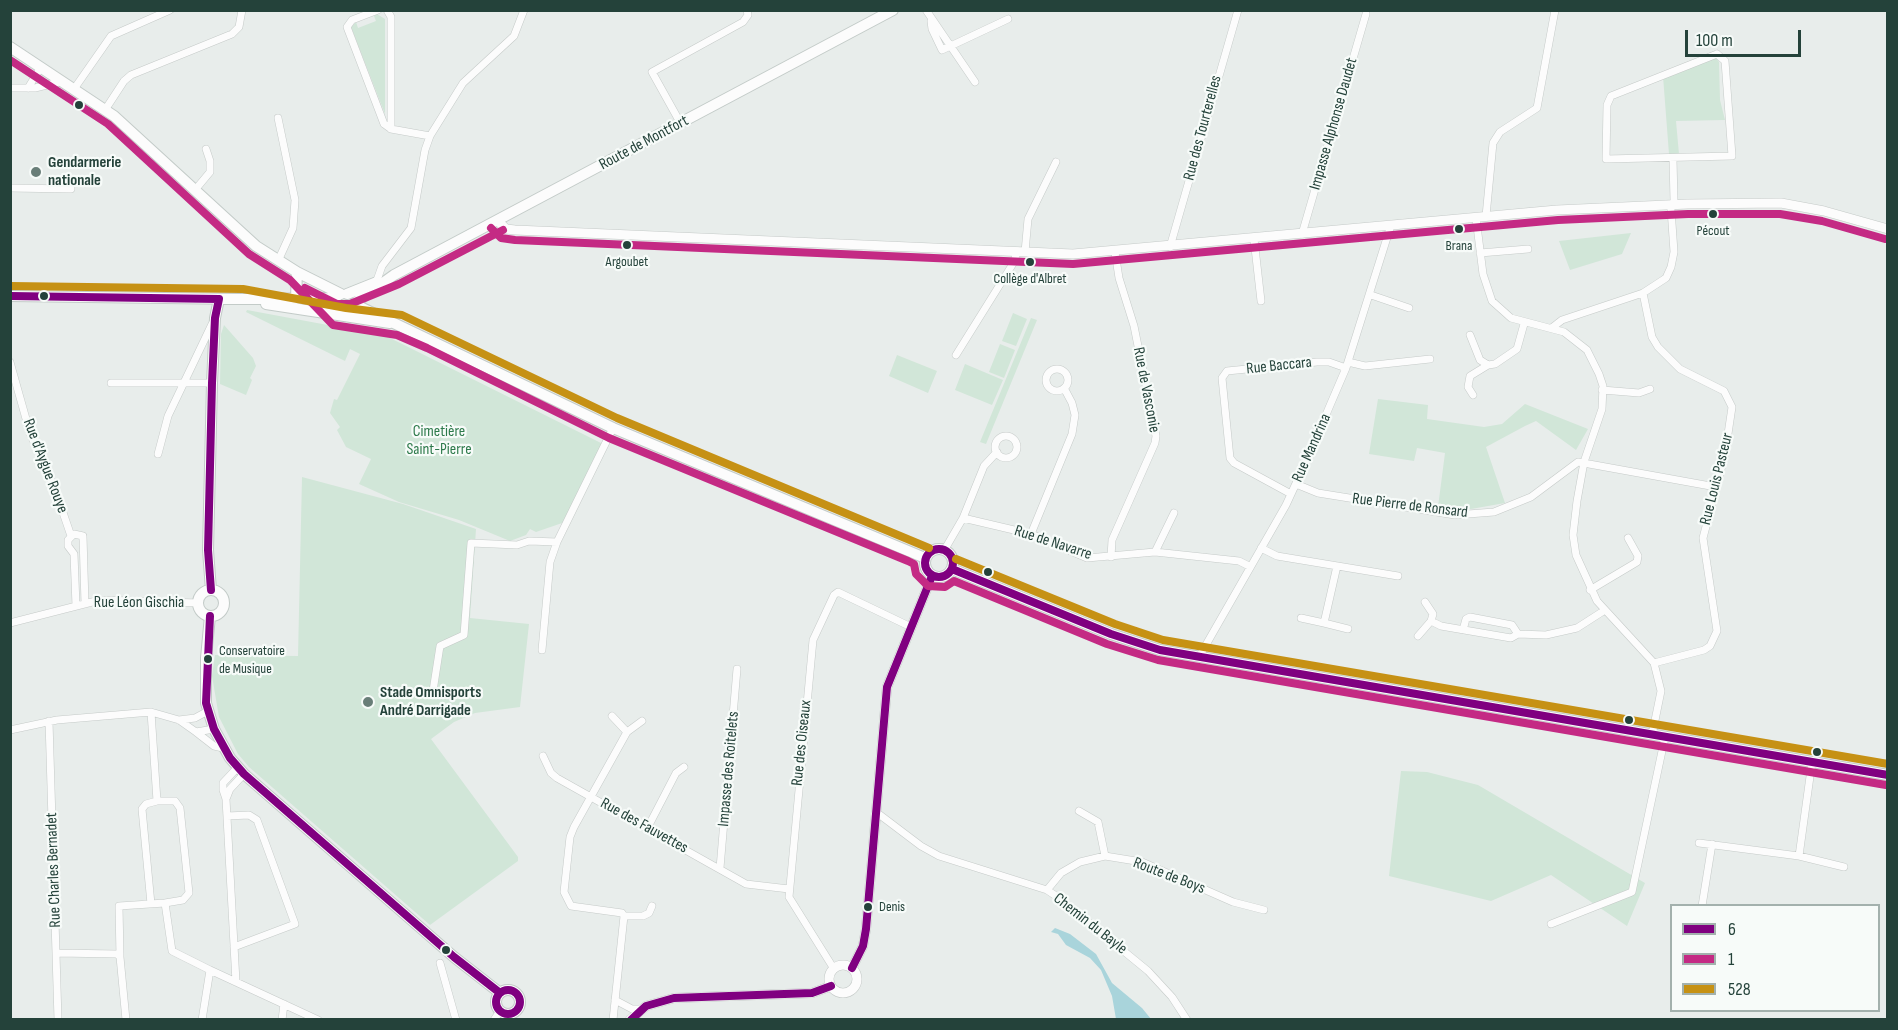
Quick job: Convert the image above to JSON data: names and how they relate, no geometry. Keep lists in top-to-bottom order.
{
  "streets": {
    "main road": ["Route de Montfort"],
    "street": [
      "Impasse Alphonse Daudet",
      "Rue des Tourterelles",
      "Rue Baccara",
      "Rue de Vasconie",
      "Rue Mandrina",
      "Rue d'Aygue Rouye",
      "Rue Louis Pasteur",
      "Rue Pierre de Ronsard",
      "Rue de Navarre",
      "Rue Léon Gischia",
      "Rue des Oiseaux",
      "Impasse des Roitelets",
      "Rue des Fauvettes",
      "Rue Charles Bernadet",
      "Route de Boys",
      "Chemin du Bayle"
    ]
  },
  "crossings": [
    ["Rue Baccara", "Rue Mandrina"],
    ["Rue de Vasconie", "Rue de Navarre"],
    ["Rue Mandrina", "Rue Pierre de Ronsard"],
    ["Rue Mandrina", "Rue de Navarre"],
    ["Rue d'Aygue Rouye", "Rue Léon Gischia"],
    ["Rue des Oiseaux", "Rue des Fauvettes"],
    ["Impasse des Roitelets", "Rue des Fauvettes"],
    ["Route de Boys", "Chemin du Bayle"]
  ],
  "parks": ["Cimetière Saint-Pierre"],
  "places": [
    "Gendarmerie nationale",
    "Pécout",
    "Brana",
    "Argoubet",
    "Collège d'Albret",
    "Conservatoire de Musique",
    "Stade Omnisports André Darrigade",
    "Denis"
  ],
  "lines": ["transit line 1", "transit line 528", "transit line 6"],
  "legend": ["6", "1", "528"],
  "scale_bar": "100 m"
}
